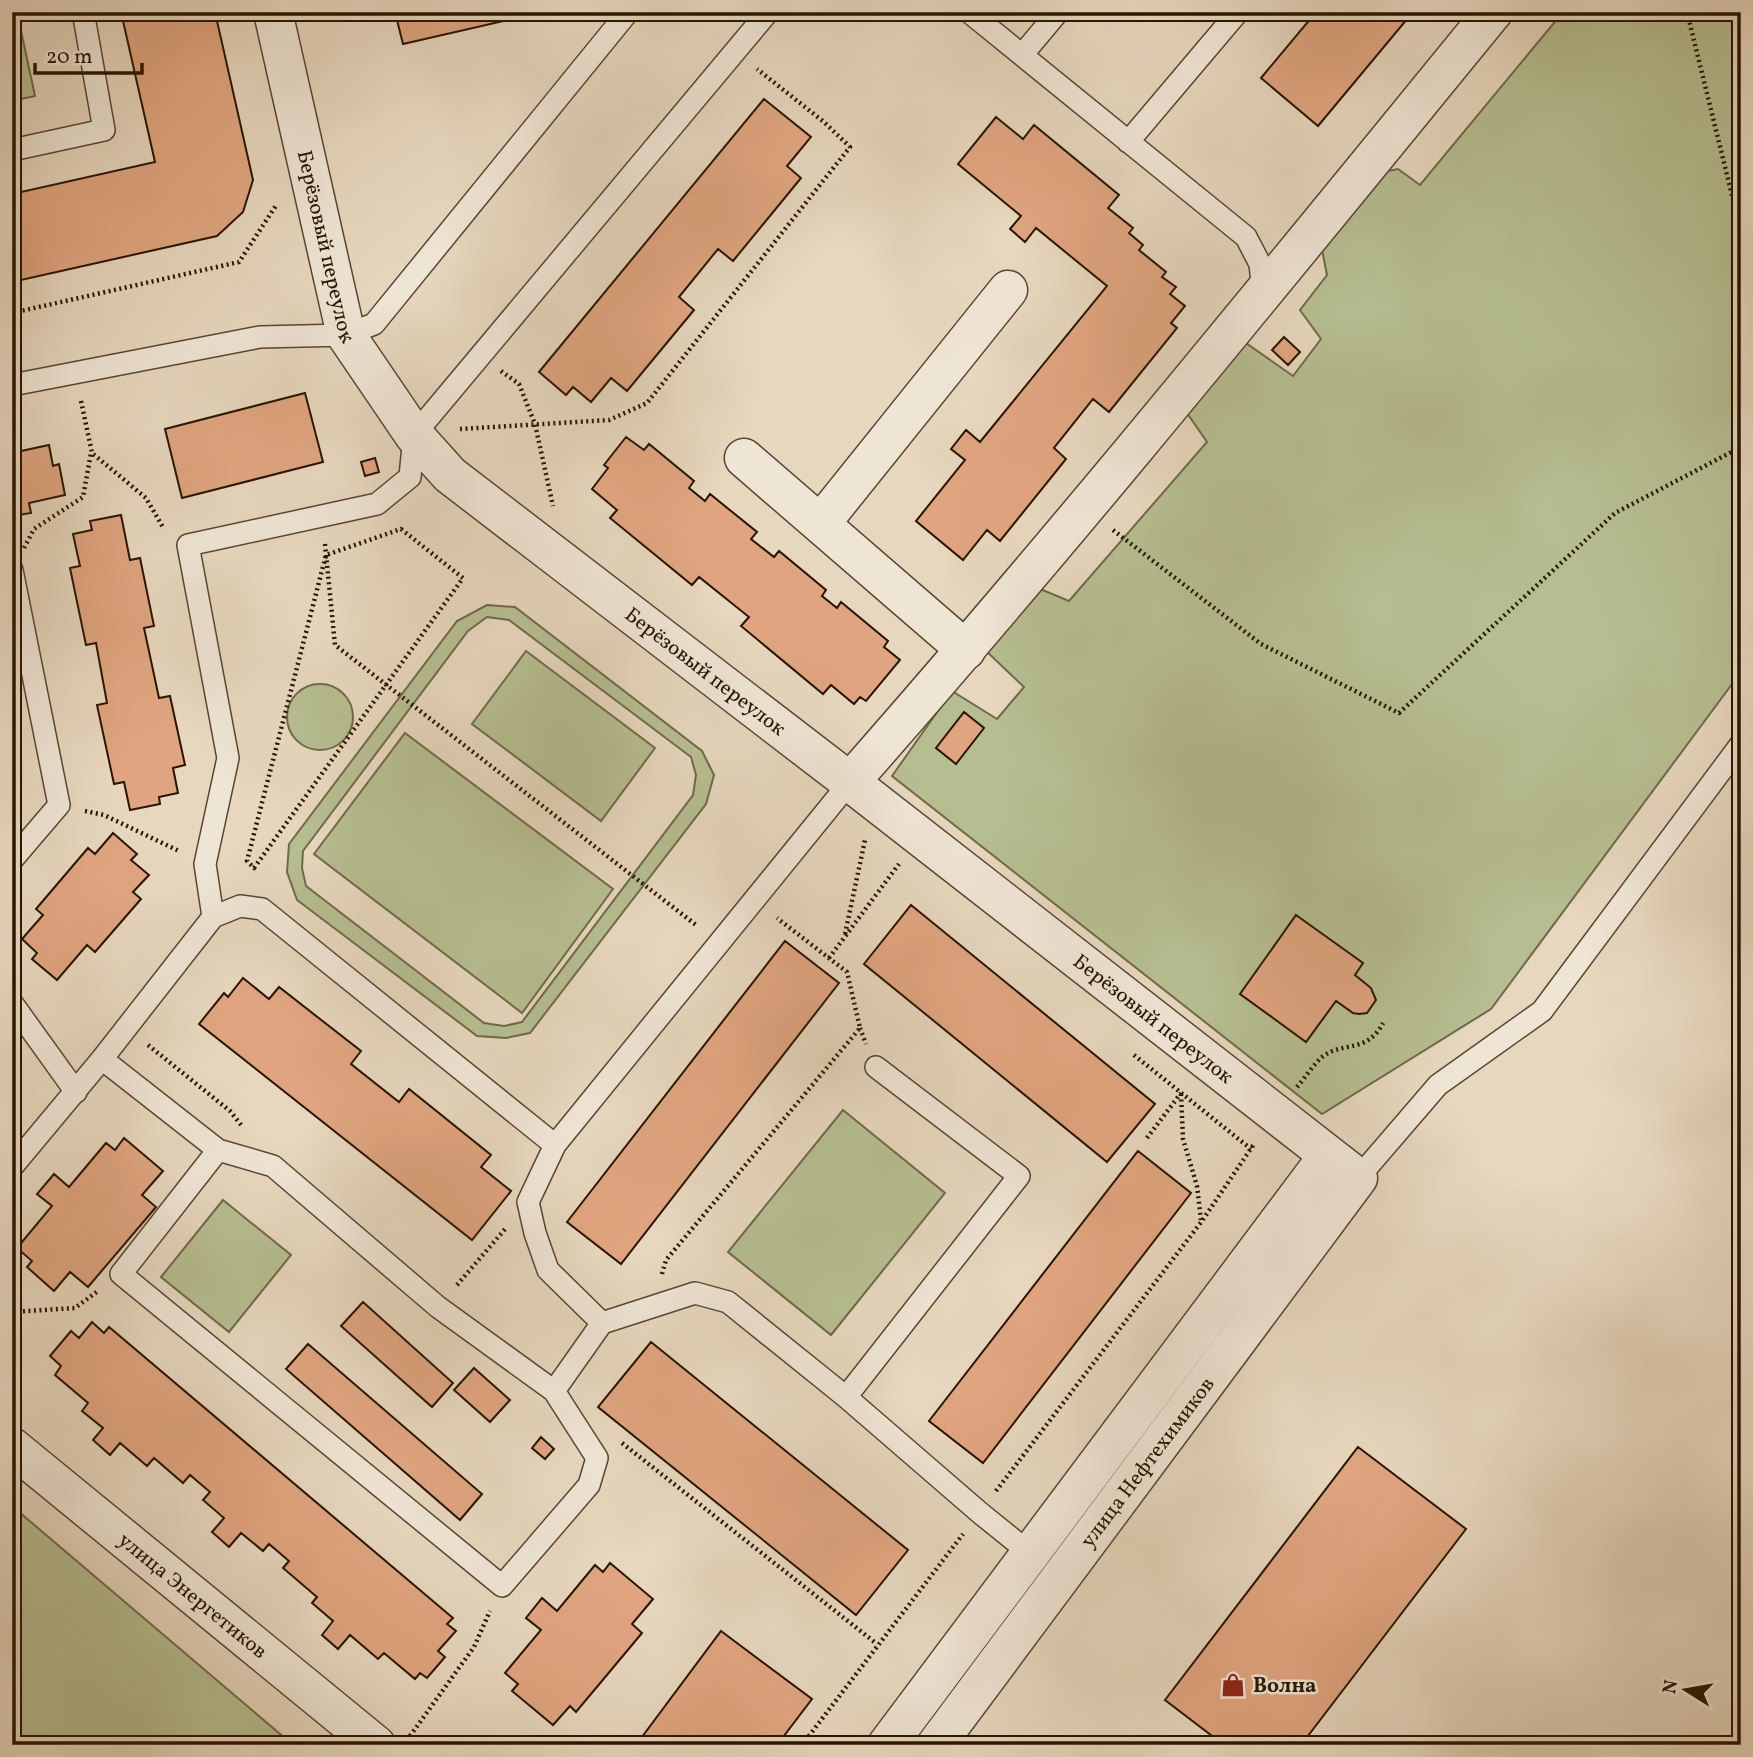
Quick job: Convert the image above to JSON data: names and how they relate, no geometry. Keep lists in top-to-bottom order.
{
  "streets": {
    "street": ["Берёзовый переулок", "улица Нефтехимиков", "улица Энергетиков"]
  },
  "crossings": [
    ["Берёзовый переулок", "улица Нефтехимиков"]
  ],
  "places": {
    "shop": ["Волна"]
  },
  "scale_bar": "20 m",
  "north": "left"
}
